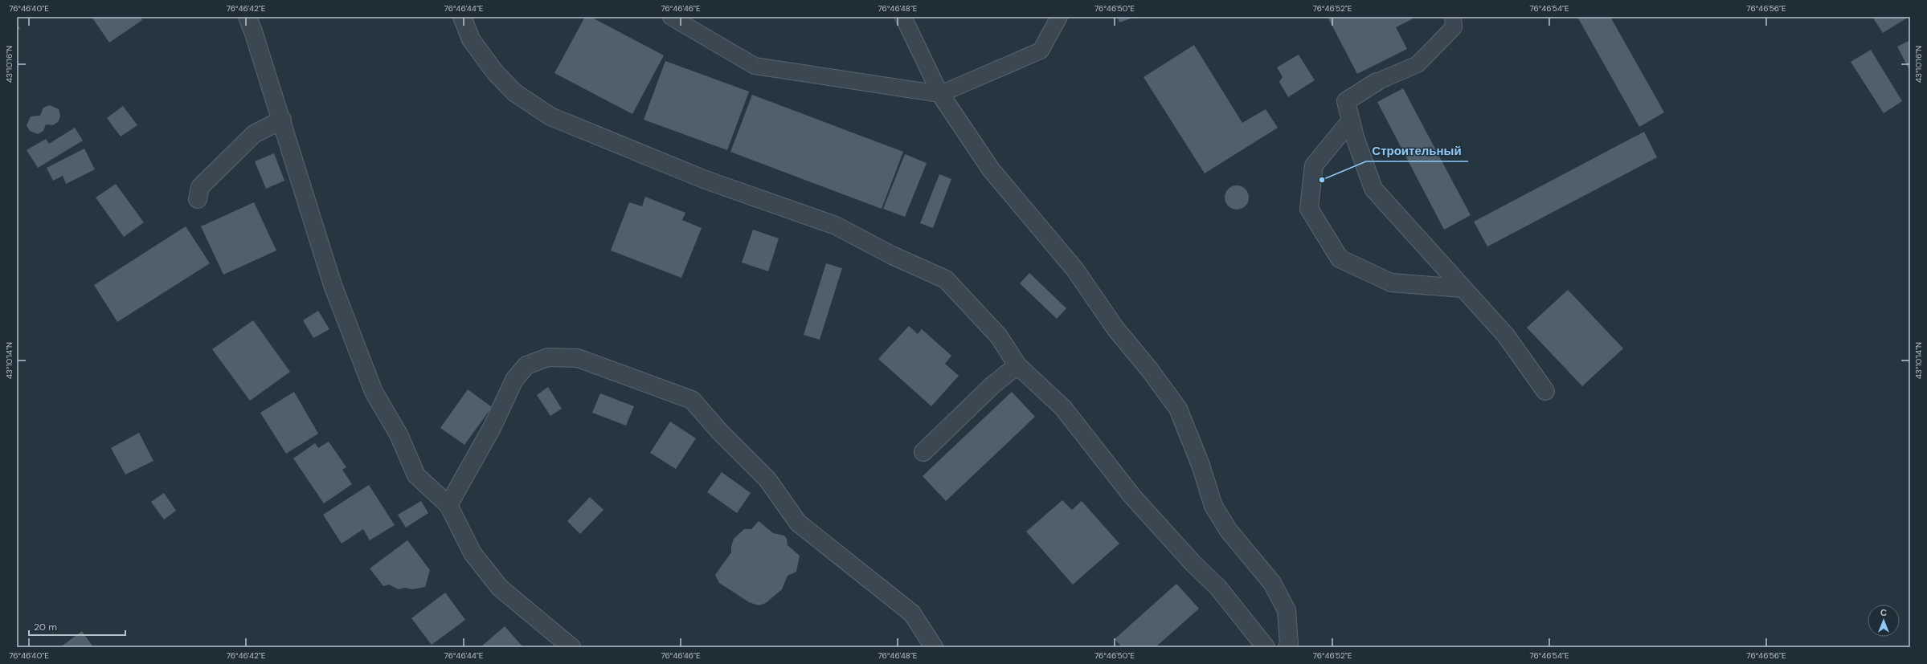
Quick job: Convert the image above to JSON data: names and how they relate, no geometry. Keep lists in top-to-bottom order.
{
  "places": ["Строительный"],
  "scale_bar": "20 m",
  "north": "top",
  "coordinates": [
    "76°46'40\"E",
    "76°46'42\"E",
    "76°46'44\"E",
    "76°46'46\"E",
    "76°46'48\"E",
    "76°46'50\"E",
    "76°46'52\"E",
    "76°46'54\"E",
    "76°46'56\"E",
    "43°10'16\"N",
    "43°10'14\"N"
  ]
}
